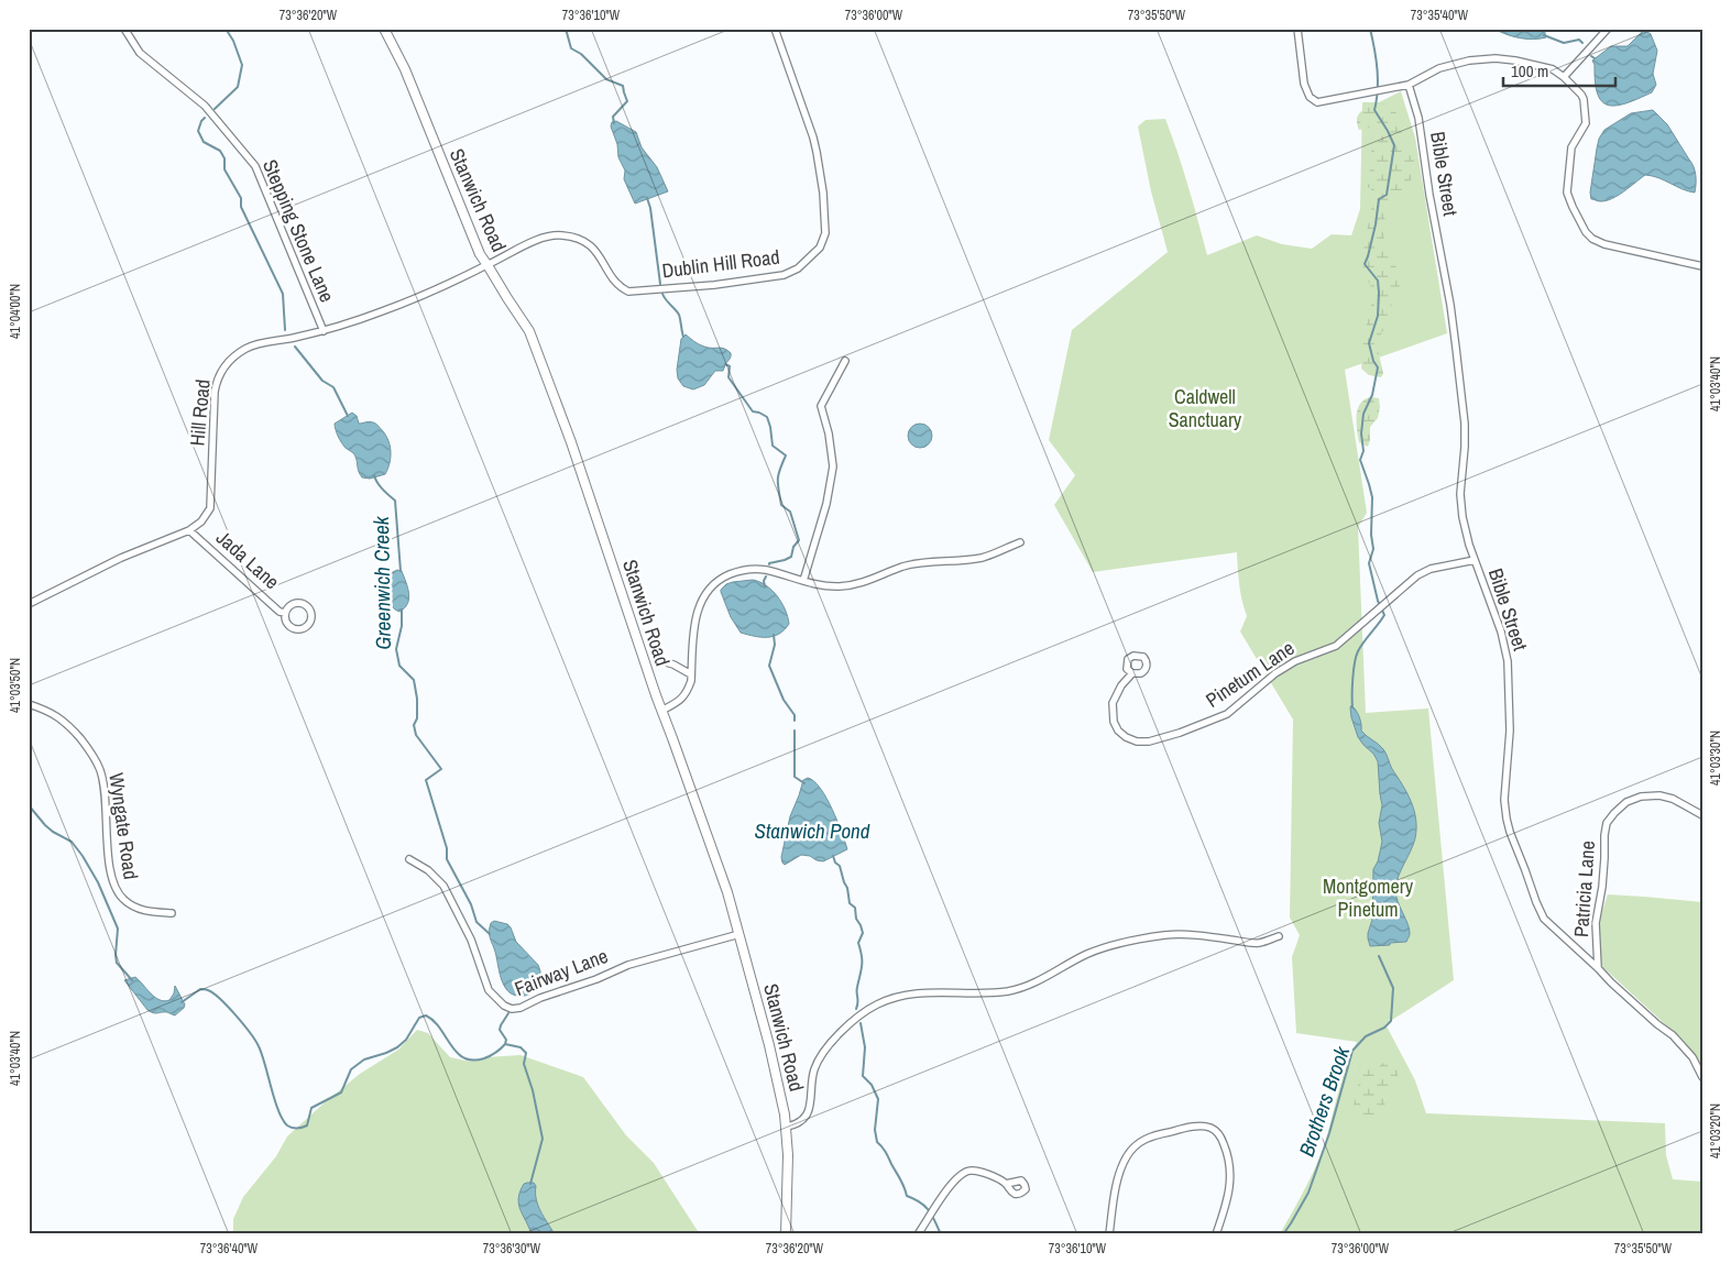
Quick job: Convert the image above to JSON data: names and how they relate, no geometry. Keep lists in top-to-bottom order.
{
  "streets": {
    "street": [
      "Bible Street",
      "Stanwich Road",
      "Stepping Stone Lane",
      "Dublin Hill Road",
      "Hill Road",
      "Jada Lane",
      "Pinetum Lane",
      "Wyngate Road",
      "Patricia Lane",
      "Fairway Lane"
    ]
  },
  "crossings": [
    ["Bible Street", "Pinetum Lane"],
    ["Bible Street", "Patricia Lane"],
    ["Stanwich Road", "Dublin Hill Road"],
    ["Stanwich Road", "Hill Road"],
    ["Stanwich Road", "Fairway Lane"],
    ["Stepping Stone Lane", "Hill Road"],
    ["Dublin Hill Road", "Hill Road"],
    ["Hill Road", "Jada Lane"]
  ],
  "water": ["Greenwich Creek", "Stanwich Pond", "Brothers Brook"],
  "parks": ["Caldwell Sanctuary", "Montgomery Pinetum"],
  "scale_bar": "100 m",
  "coordinates": [
    "73°36'20\"W",
    "73°36'10\"W",
    "73°36'00\"W",
    "73°35'50\"W",
    "73°35'40\"W",
    "41°04'00\"N",
    "41°03'40\"N",
    "41°03'50\"N",
    "41°03'30\"N",
    "41°03'20\"N",
    "73°36'40\"W",
    "73°36'30\"W"
  ]
}
